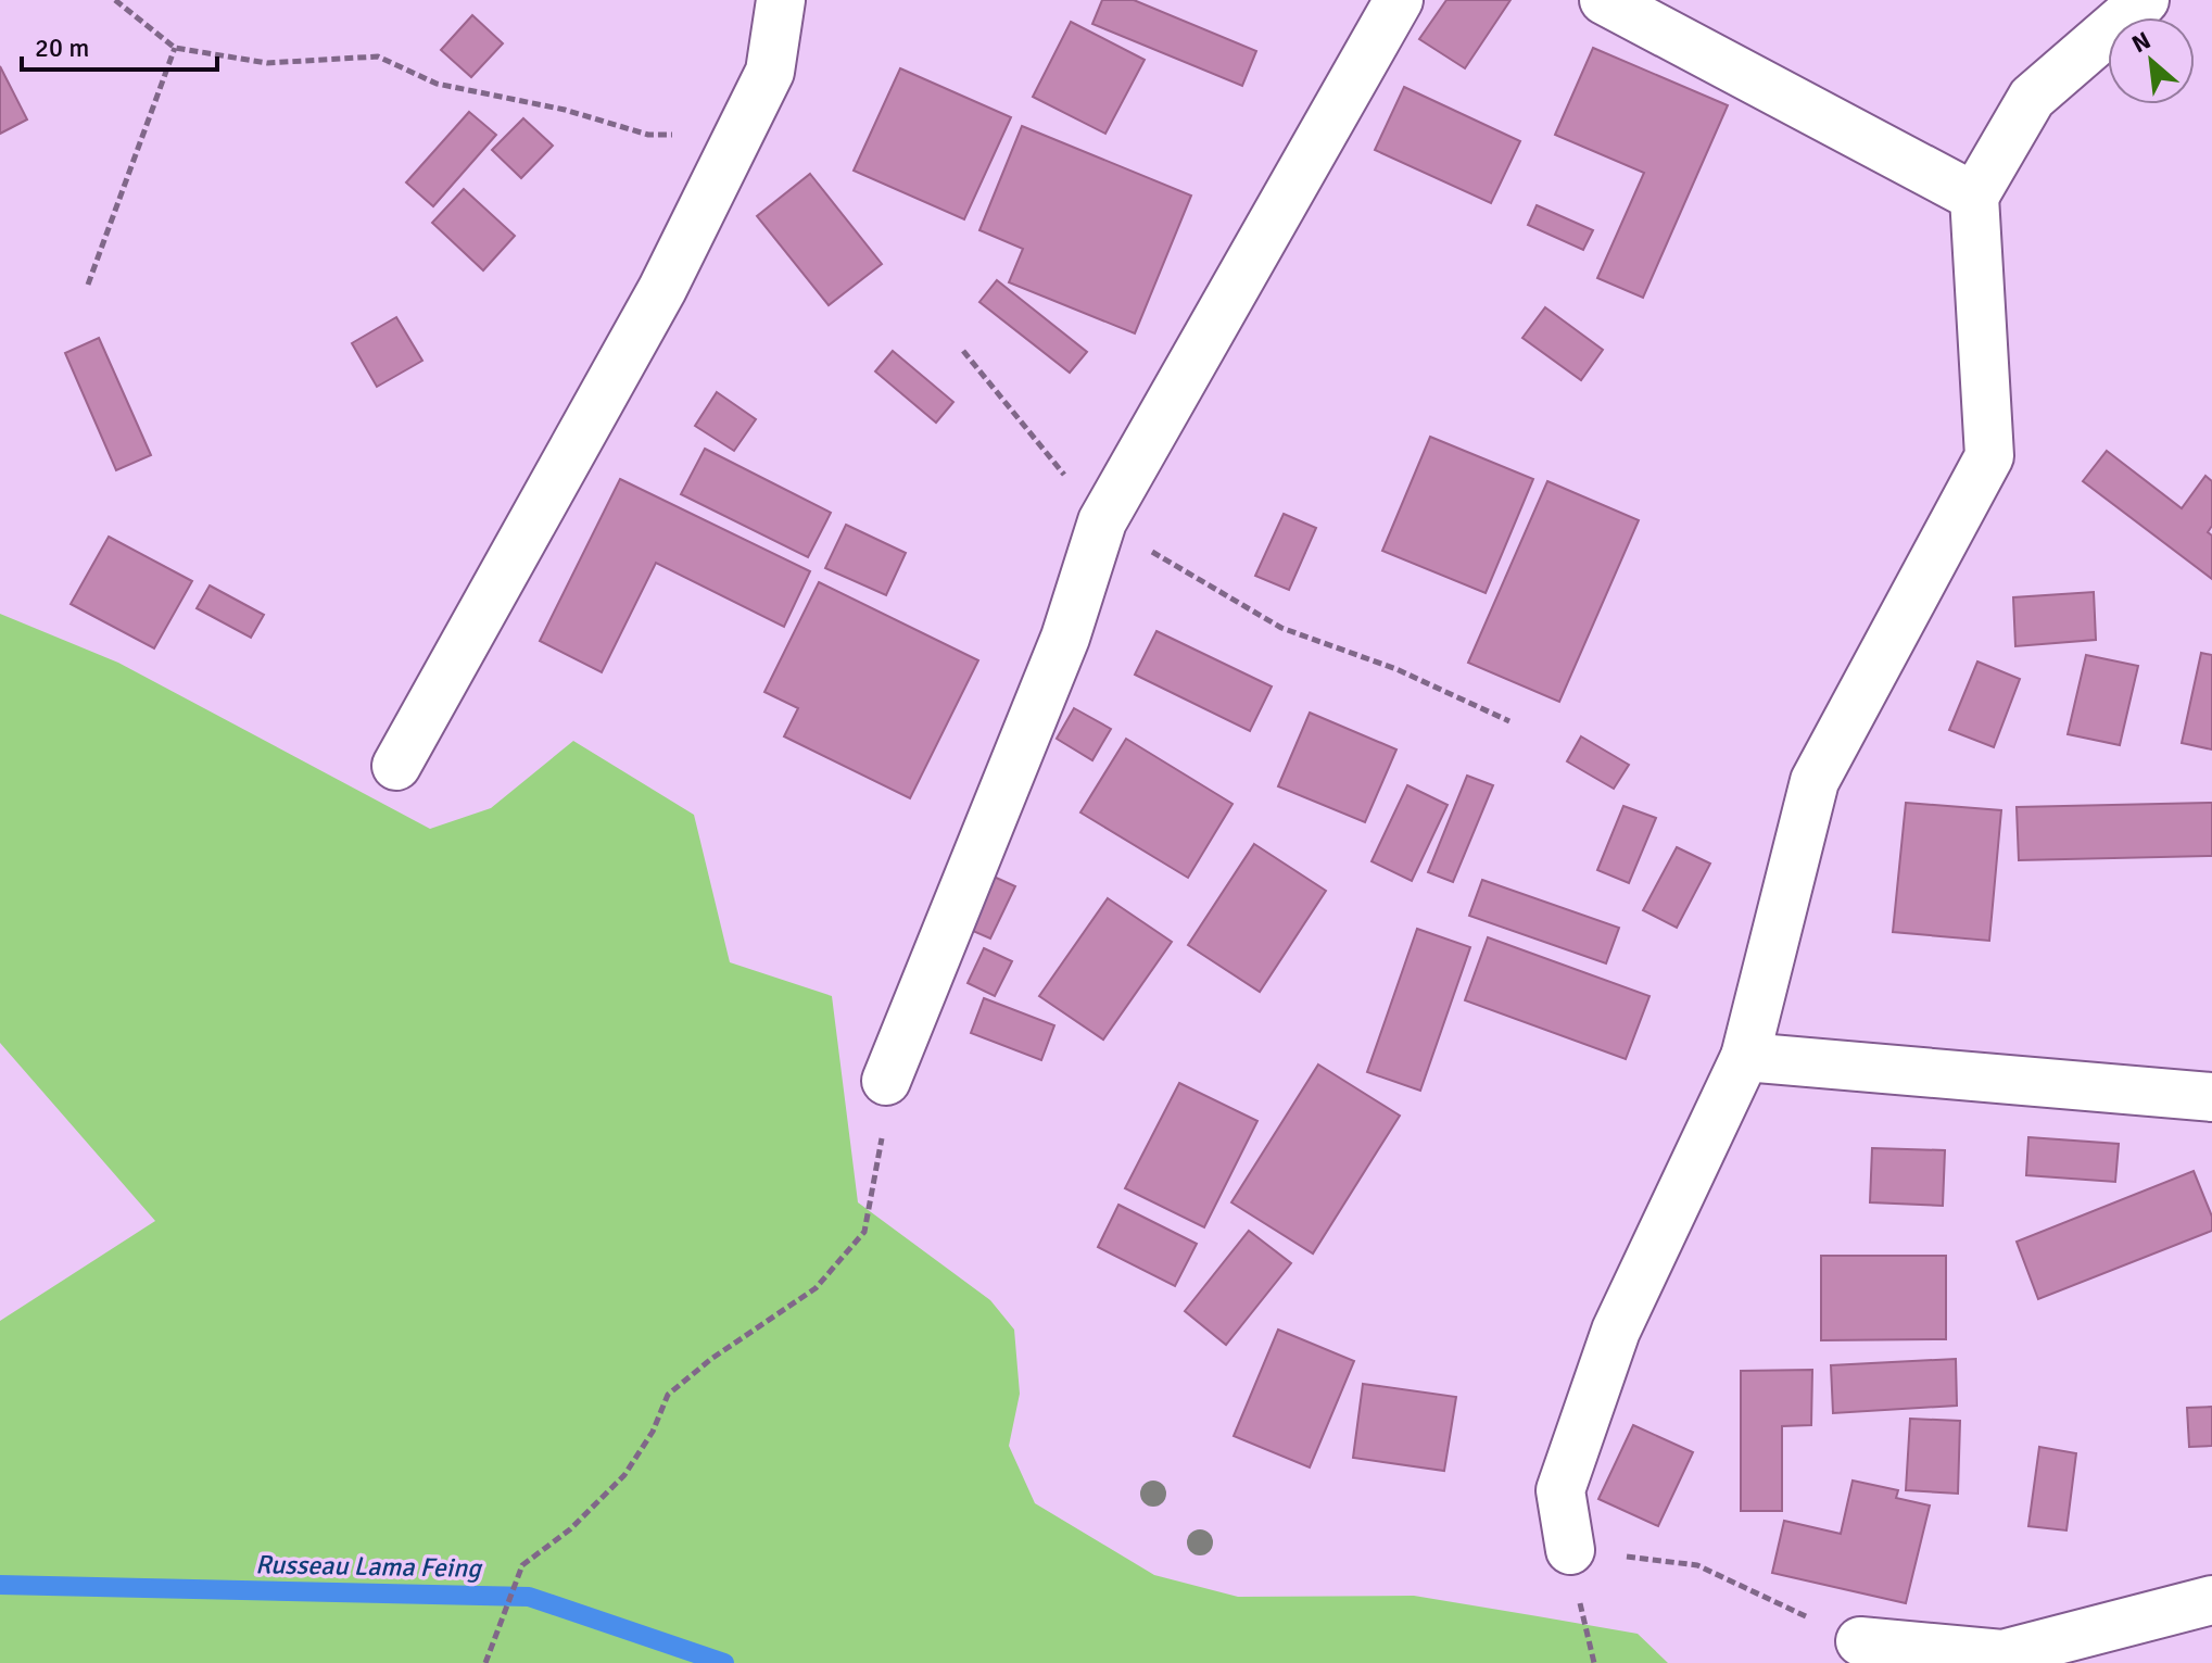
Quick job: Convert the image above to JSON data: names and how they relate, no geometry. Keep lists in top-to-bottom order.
{
  "water": ["Russeau Lama Feing"],
  "scale_bar": "20 m",
  "north": "top left"
}
